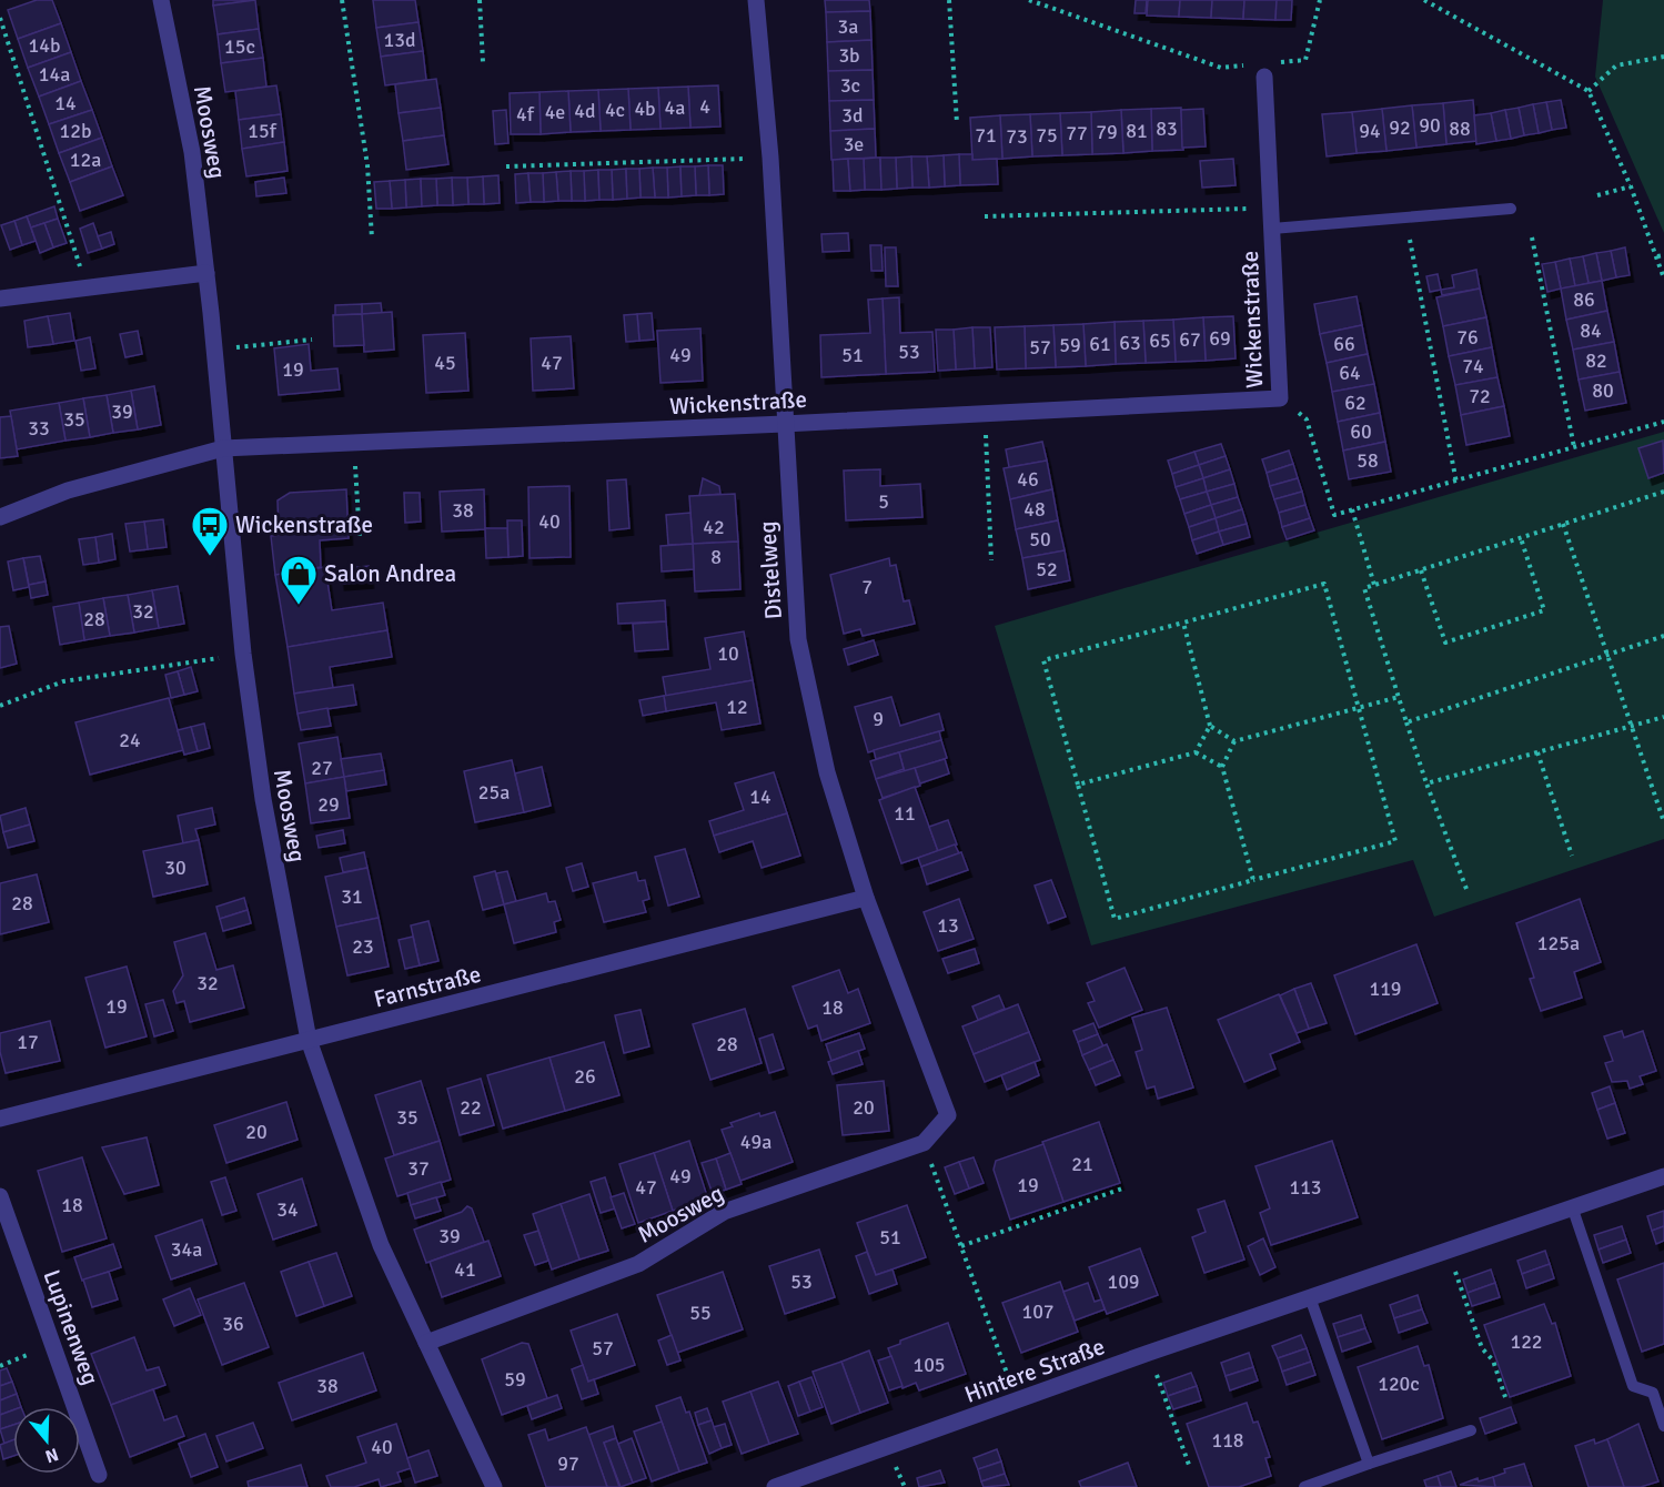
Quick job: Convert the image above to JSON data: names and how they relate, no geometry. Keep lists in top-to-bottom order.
{
  "streets": {
    "street": [
      "Moosweg",
      "Wickenstraße",
      "Distelweg",
      "Farnstraße",
      "Lupinenweg",
      "Hintere Straße"
    ]
  },
  "crossings": [
    ["Moosweg", "Wickenstraße"],
    ["Moosweg", "Distelweg"],
    ["Moosweg", "Farnstraße"],
    ["Wickenstraße", "Distelweg"],
    ["Distelweg", "Farnstraße"]
  ],
  "places": {
    "bus stop": ["Wickenstraße"],
    "shop": ["Salon Andrea"]
  },
  "house_numbers": [
    "3a",
    "13d",
    "14b",
    "15c",
    "3b",
    "14a",
    "3c",
    "14",
    "4",
    "4a",
    "4b",
    "4c",
    "4d",
    "4e",
    "4f",
    "3d",
    "90",
    "92",
    "83",
    "88",
    "12b",
    "15f",
    "81",
    "94",
    "79",
    "77",
    "71",
    "75",
    "73",
    "3e",
    "12a",
    "86",
    "84",
    "76",
    "69",
    "67",
    "65",
    "63",
    "61",
    "66",
    "59",
    "57",
    "53",
    "49",
    "51",
    "82",
    "45",
    "47",
    "74",
    "19",
    "64",
    "80",
    "72",
    "62",
    "39",
    "35",
    "33",
    "60",
    "58",
    "46",
    "5",
    "48",
    "38",
    "40",
    "42",
    "50",
    "8",
    "52",
    "7",
    "32",
    "28",
    "10",
    "12",
    "9",
    "24",
    "27",
    "25a",
    "14",
    "29",
    "11",
    "30",
    "31",
    "28",
    "13",
    "125a",
    "23",
    "32",
    "119",
    "19",
    "18",
    "17",
    "28",
    "26",
    "22",
    "20",
    "35",
    "20",
    "49a",
    "21",
    "37",
    "49",
    "19",
    "47",
    "113",
    "18",
    "34",
    "39",
    "51",
    "34a",
    "41",
    "53",
    "109",
    "107",
    "55",
    "36",
    "122",
    "57",
    "105",
    "59",
    "120c",
    "38",
    "118",
    "40",
    "97"
  ],
  "north": "bottom"
}
